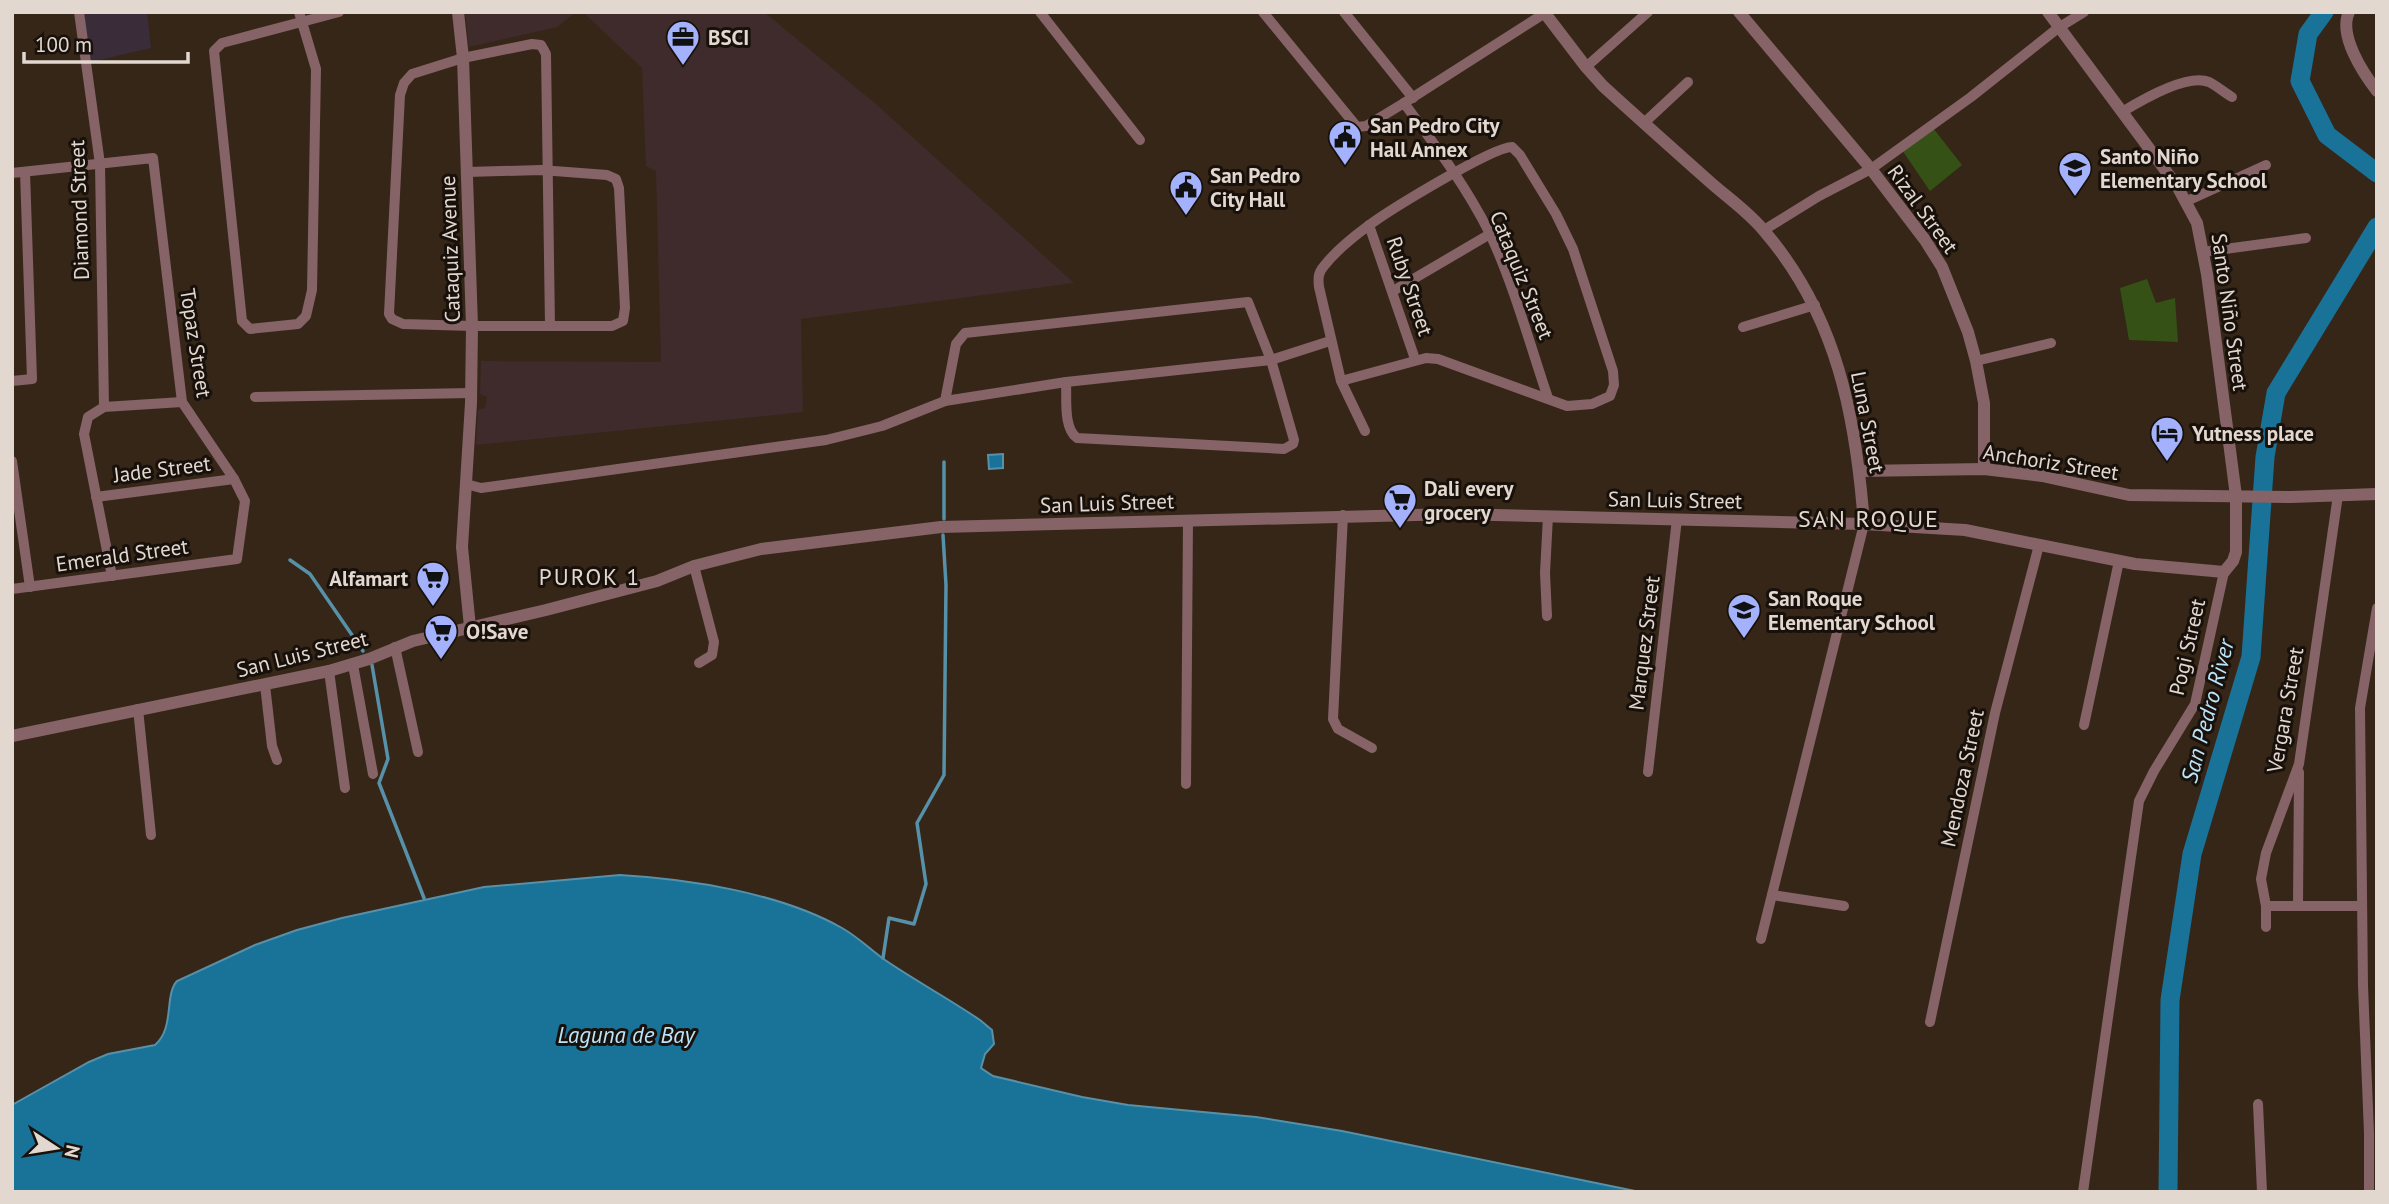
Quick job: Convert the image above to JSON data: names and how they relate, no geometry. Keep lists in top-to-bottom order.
{
  "streets": {
    "street": [
      "Rizal Street",
      "Diamond Street",
      "Cataquiz Avenue",
      "Cataquiz Street",
      "Ruby Street",
      "Santo Niño Street",
      "Topaz Street",
      "Luna Street",
      "Anchoriz Street",
      "Jade Street",
      "San Luis Street",
      "Emerald Street",
      "Marquez Street",
      "Pogi Street",
      "Vergara Street",
      "Mendoza Street"
    ]
  },
  "crossings": [
    ["Rizal Street", "Anchoriz Street"],
    ["Diamond Street", "Topaz Street"],
    ["Cataquiz Avenue", "San Luis Street"],
    ["Santo Niño Street", "Anchoriz Street"],
    ["Santo Niño Street", "San Luis Street"],
    ["Santo Niño Street", "Pogi Street"],
    ["Topaz Street", "Jade Street"],
    ["Topaz Street", "Emerald Street"],
    ["Luna Street", "Anchoriz Street"],
    ["Luna Street", "San Luis Street"],
    ["Anchoriz Street", "Vergara Street"],
    ["San Luis Street", "Marquez Street"],
    ["San Luis Street", "Pogi Street"],
    ["San Luis Street", "Mendoza Street"]
  ],
  "districts": ["SAN ROQUE", "PUROK 1"],
  "water": ["San Pedro River", "Laguna de Bay"],
  "places": {
    "office": ["BSCI"],
    "public building": ["San Pedro City Hall Annex", "San Pedro City Hall"],
    "school or university": ["Santo Niño Elementary School", "San Roque Elementary School"],
    "hotel": ["Yutness place"],
    "supermarket": ["Dali every grocery", "Alfamart", "O!Save"]
  },
  "scale_bar": "100 m",
  "north": "right"
}
